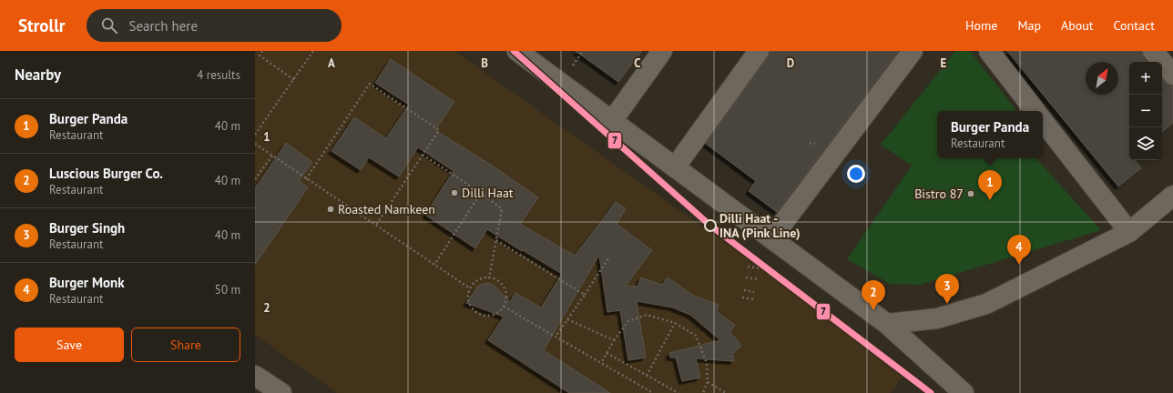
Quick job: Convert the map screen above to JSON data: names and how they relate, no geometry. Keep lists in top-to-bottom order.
{
  "places": [
    "Dilli Haat",
    "Bistro 87",
    "Roasted Namkeen",
    "Dilli Haat - INA (Pink Line)"
  ],
  "lines": ["transit line 7"],
  "north": "top right",
  "page": {
    "header": "Strollr",
    "search": "Search here",
    "nav": [
      "Home",
      "Map",
      "About",
      "Contact"
    ],
    "heading": ["Nearby", "4 results"],
    "map_buttons": ["+", "−"],
    "list": [
      {
        "mark": "1",
        "name": "Burger Panda",
        "note": "Restaurant",
        "value": "40 m"
      },
      {
        "mark": "2",
        "name": "Luscious Burger Co.",
        "note": "Restaurant",
        "value": "40 m"
      },
      {
        "mark": "3",
        "name": "Burger Singh",
        "note": "Restaurant",
        "value": "40 m"
      },
      {
        "mark": "4",
        "name": "Burger Monk",
        "note": "Restaurant",
        "value": "50 m"
      }
    ],
    "popup": ["Burger Panda", "Restaurant"],
    "pins": [
      "1",
      "4",
      "3",
      "2"
    ],
    "buttons": ["Save", "Share"]
  },
  "grid": {
    "columns": [
      "A",
      "B",
      "C",
      "D",
      "E"
    ],
    "rows": ["1", "2"]
  }
}
